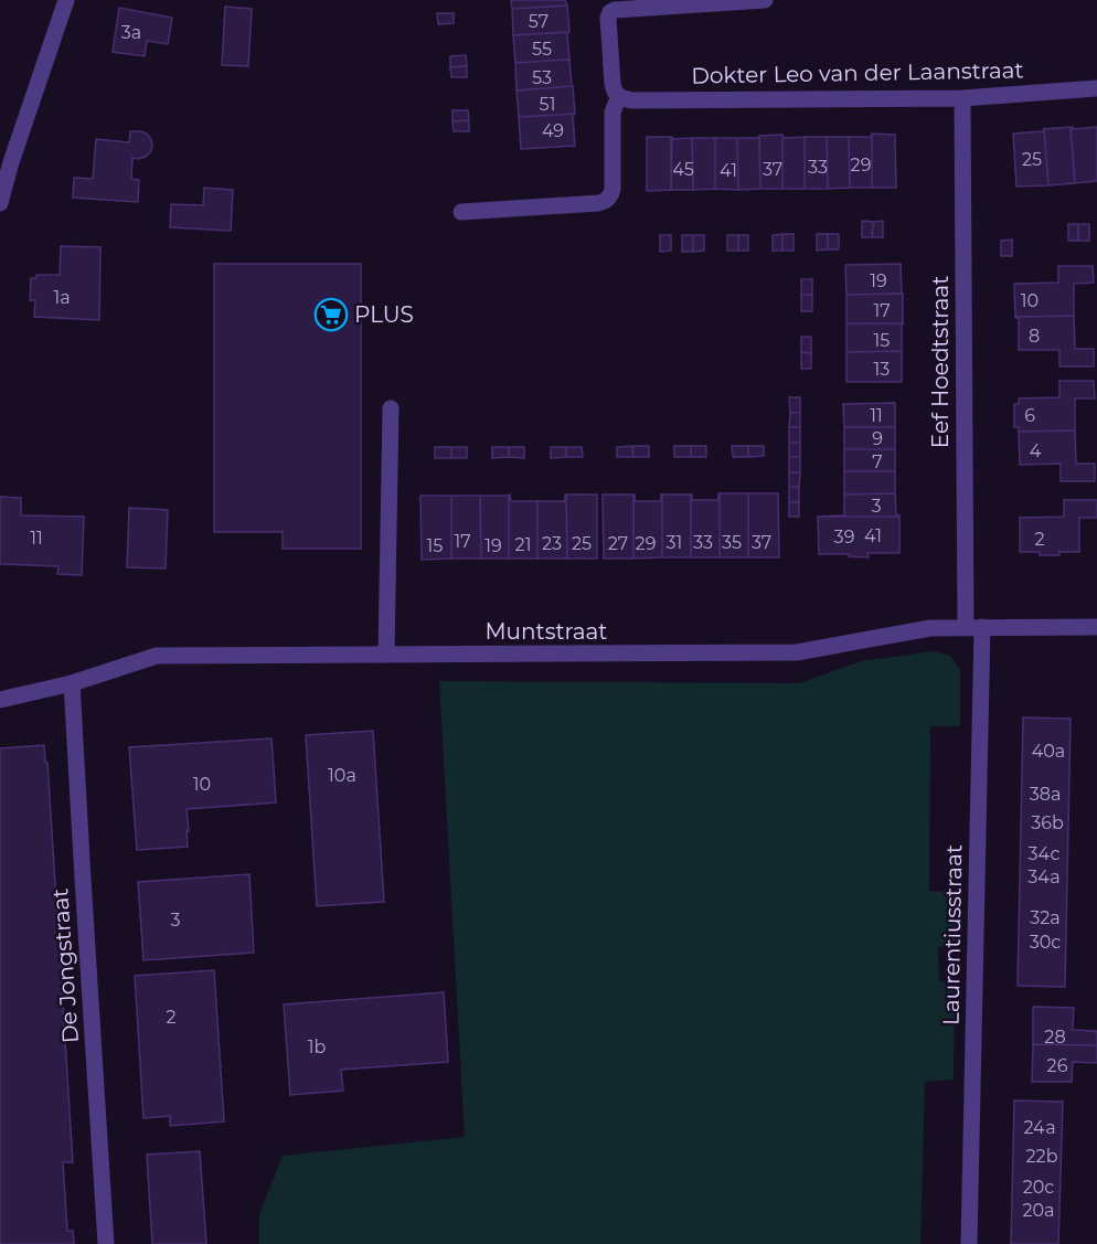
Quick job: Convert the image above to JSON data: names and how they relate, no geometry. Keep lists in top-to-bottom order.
{
  "streets": {
    "street": [
      "Dokter Leo van der Laanstraat",
      "Eef Hoedtstraat",
      "Muntstraat",
      "Laurentiusstraat",
      "De Jongstraat"
    ]
  },
  "crossings": [
    ["Dokter Leo van der Laanstraat", "Eef Hoedtstraat"],
    ["Eef Hoedtstraat", "Muntstraat"],
    ["Eef Hoedtstraat", "Laurentiusstraat"],
    ["Muntstraat", "Laurentiusstraat"],
    ["Muntstraat", "De Jongstraat"]
  ],
  "places": {
    "supermarket": ["PLUS"]
  },
  "house_numbers": [
    "57",
    "3a",
    "55",
    "53",
    "51",
    "49",
    "25",
    "29",
    "33",
    "45",
    "37",
    "41",
    "19",
    "1a",
    "10",
    "17",
    "8",
    "15",
    "13",
    "11",
    "6",
    "9",
    "4",
    "7",
    "3",
    "41",
    "39",
    "11",
    "2",
    "17",
    "31",
    "33",
    "35",
    "37",
    "23",
    "25",
    "27",
    "29",
    "21",
    "15",
    "19",
    "40a",
    "10a",
    "10",
    "38a",
    "36b",
    "34c",
    "34a",
    "32a",
    "3",
    "30c",
    "2",
    "28",
    "1b",
    "26",
    "24a",
    "22b",
    "20c",
    "20a"
  ]
}
